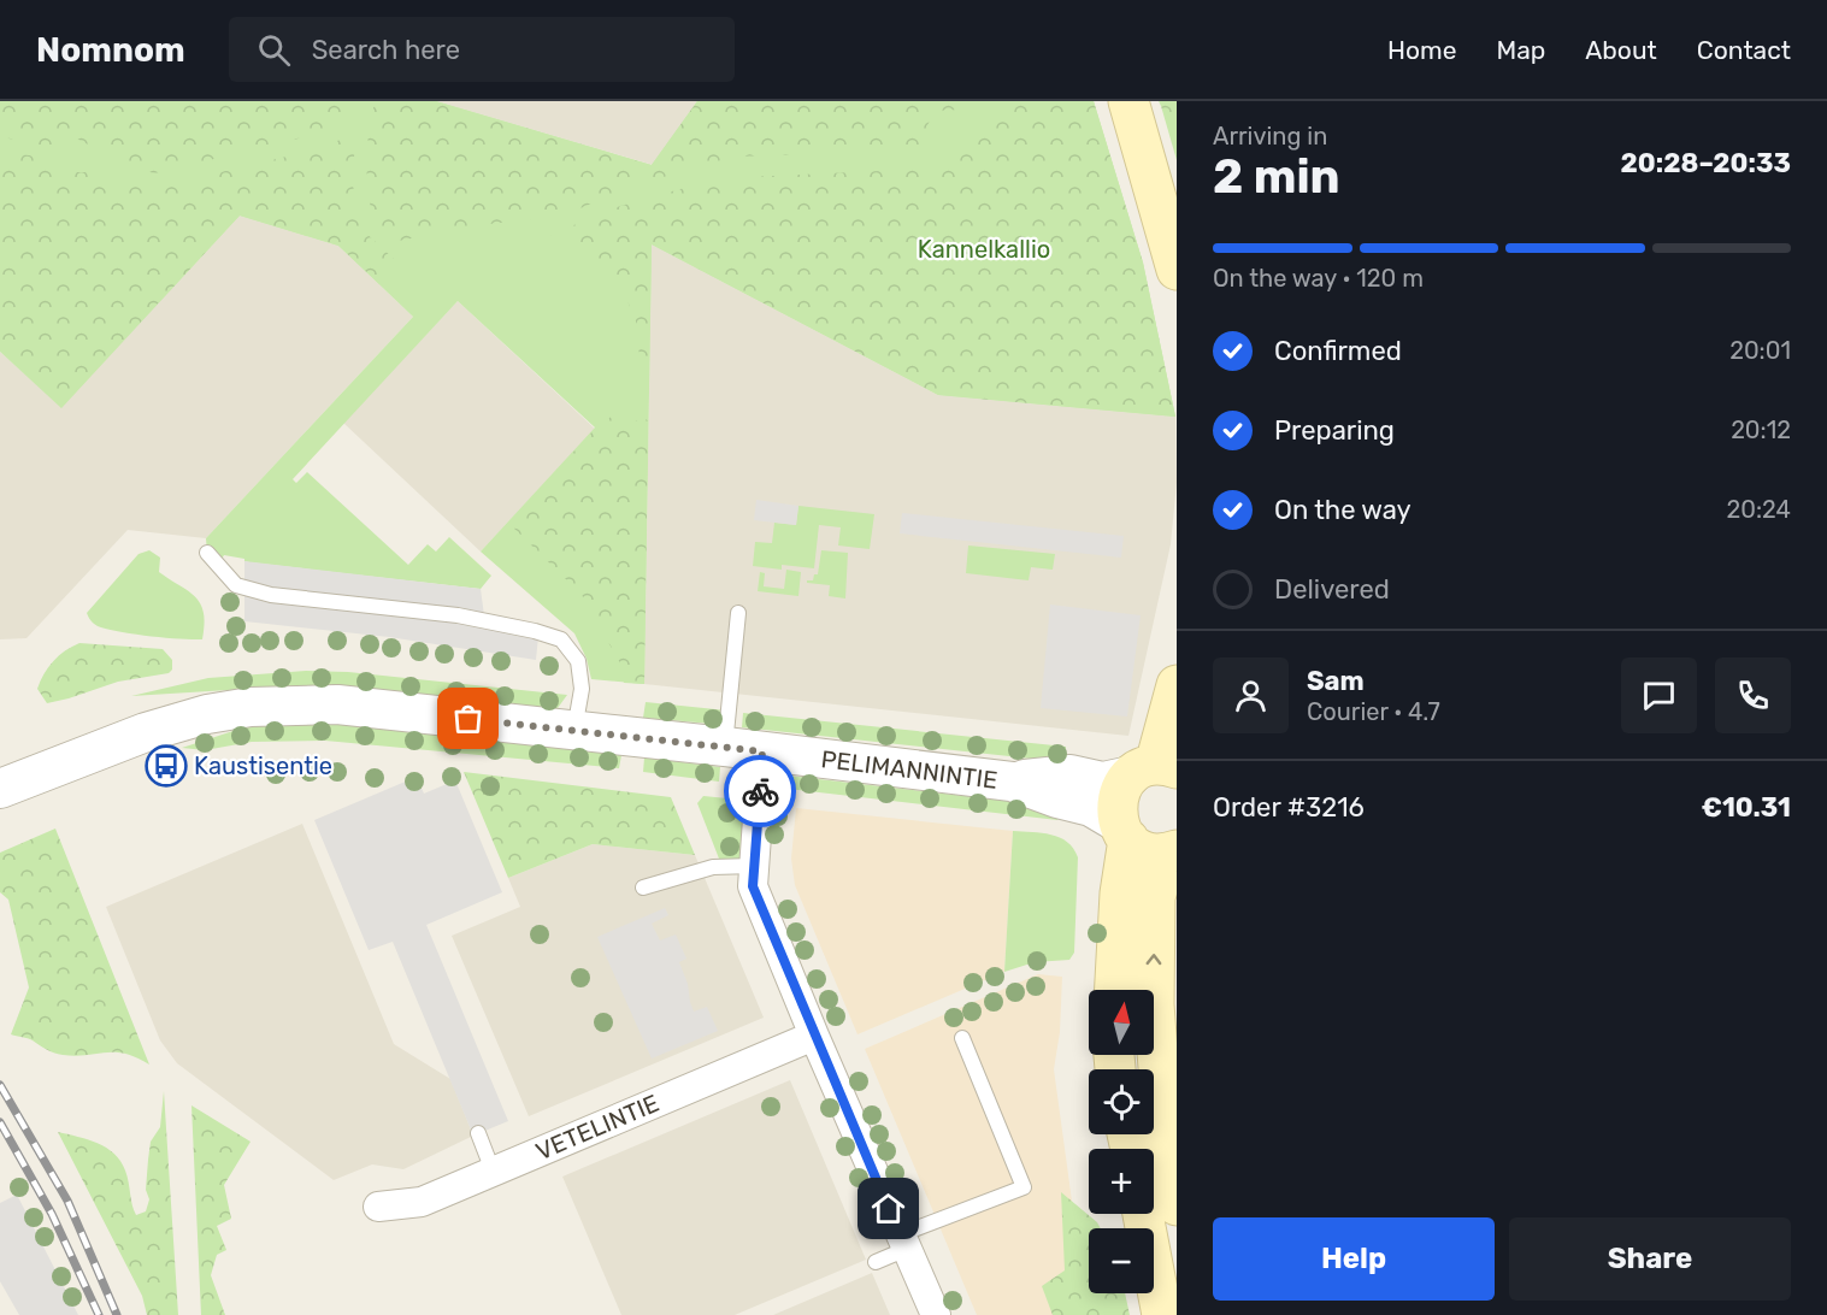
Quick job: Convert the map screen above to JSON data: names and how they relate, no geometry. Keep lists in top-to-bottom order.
{
  "streets": {
    "street": ["PELIMANNINTIE", "VETELINTIE"]
  },
  "parks": ["Kannelkallio"],
  "places": {
    "bus stop": ["Kaustisentie"]
  },
  "north": "top",
  "page": {
    "header": "Nomnom",
    "search": "Search here",
    "nav": [
      "Home",
      "Map",
      "About",
      "Contact"
    ],
    "heading": ["2 min", "Arriving in", "20:28–20:33"],
    "panel": [
      "Sam",
      "Courier · 4.7",
      "Order #3216",
      "€10.31"
    ],
    "bar": "On the way · 120 m",
    "list": [
      ["Confirmed", "20:01"],
      ["Preparing", "20:12"],
      ["On the way", "20:24"],
      "Delivered"
    ],
    "map_buttons": ["+", "−"],
    "buttons": ["Help", "Share"]
  }
}
